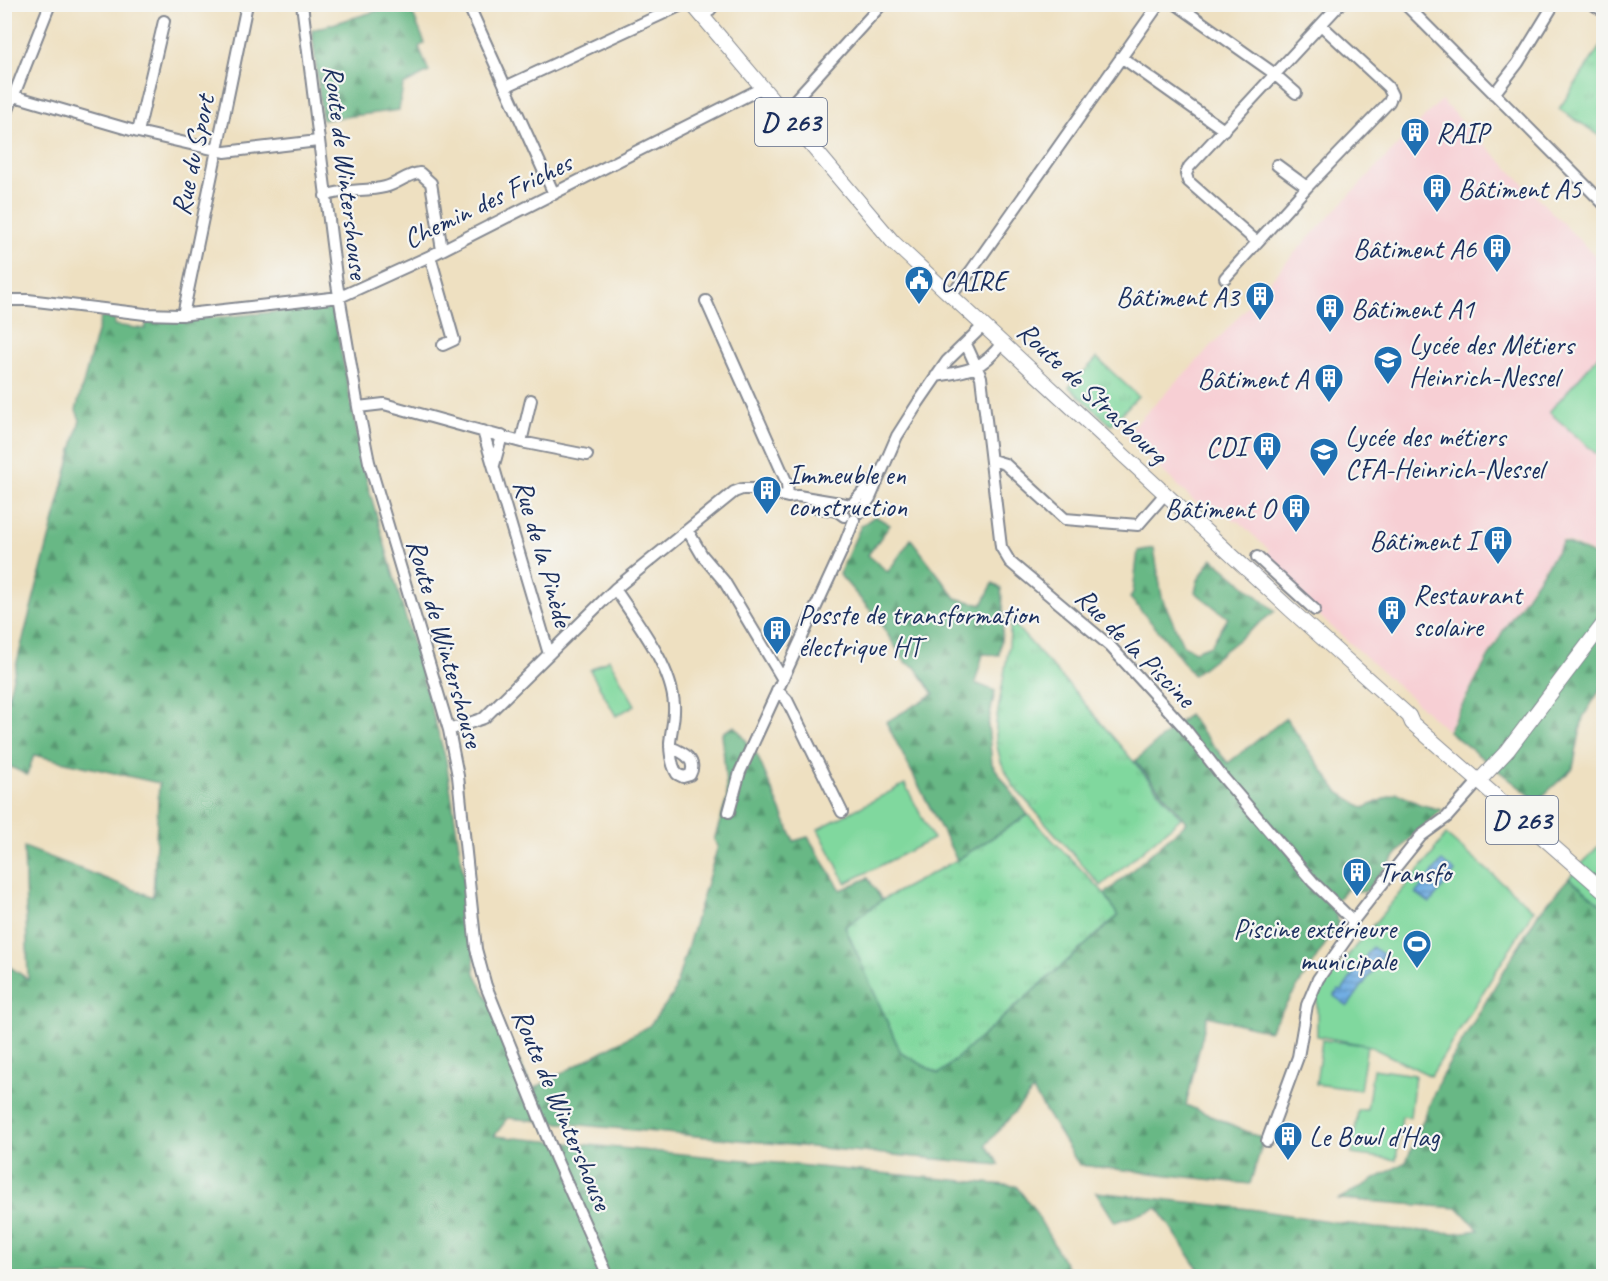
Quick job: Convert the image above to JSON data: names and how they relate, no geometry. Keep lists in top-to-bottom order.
{
  "streets": {
    "main road": ["D 263", "Route de Strasbourg"],
    "street": [
      "Rue du Sport",
      "Route de Wintershouse",
      "Chemin des Friches",
      "Rue de la Pinède",
      "Rue de la Piscine"
    ]
  },
  "crossings": [
    ["Rue du Sport", "Chemin des Friches"],
    ["Route de Wintershouse", "Chemin des Friches"],
    ["Chemin des Friches", "Route de Strasbourg"]
  ],
  "places": {
    "building": [
      "RAIP",
      "Bâtiment A5",
      "Bâtiment A6",
      "Bâtiment A3",
      "Bâtiment A1",
      "Bâtiment A",
      "CDI",
      "Immeuble en construction",
      "Bâtiment O",
      "Bâtiment I",
      "Restaurant scolaire",
      "Posste de transformation électrique HT",
      "Transfo",
      "Le Bowl d'Hag"
    ],
    "public building": ["CAIRE"],
    "school or university": ["Lycée des Métiers Heinrich-Nessel", "Lycée des métiers CFA-Heinrich-Nessel"],
    "sports": ["Piscine extérieure municipale"]
  }
}
